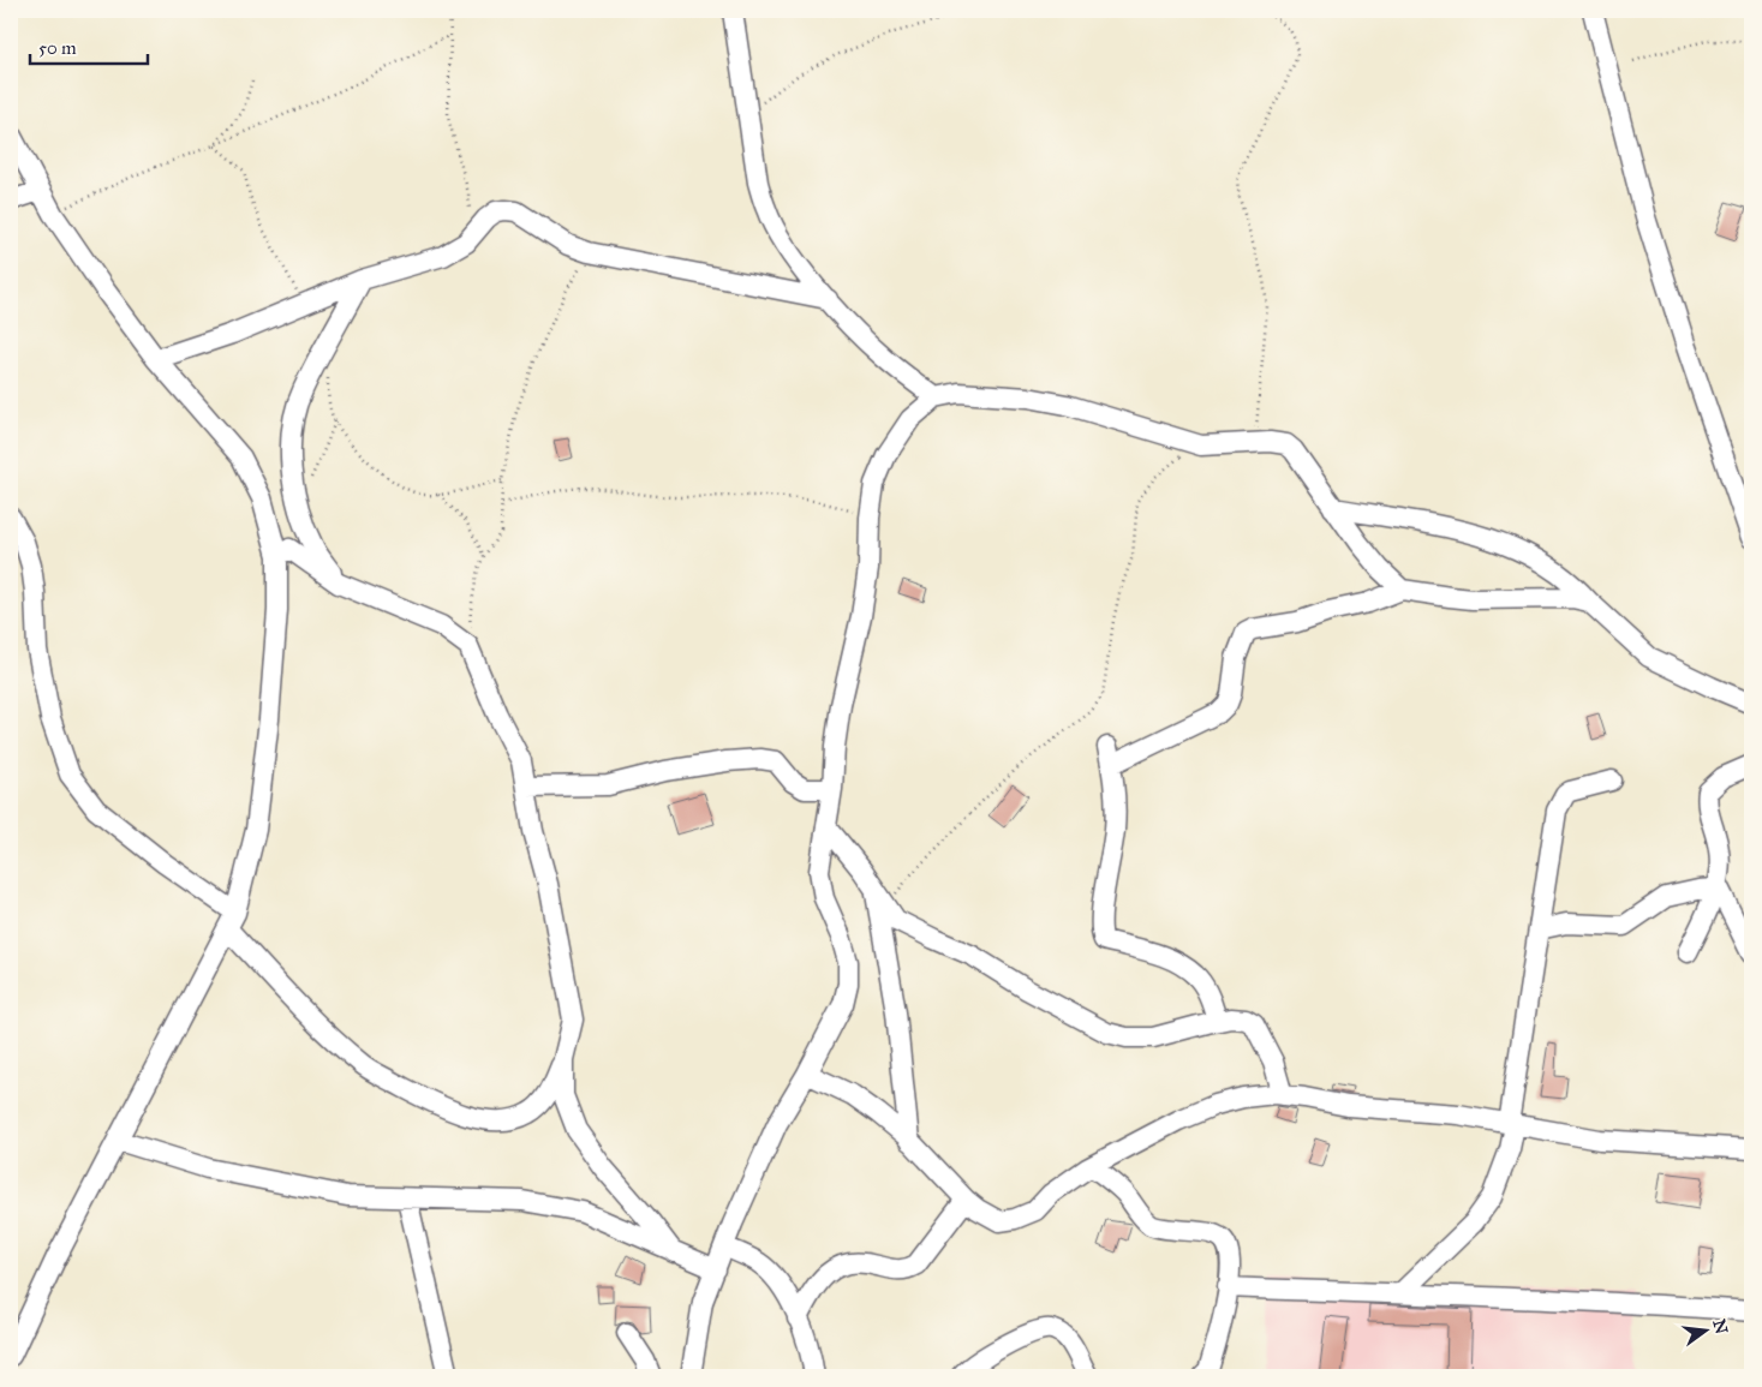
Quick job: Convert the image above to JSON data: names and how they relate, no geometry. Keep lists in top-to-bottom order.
{
  "scale_bar": "50 m",
  "north": "right"
}
